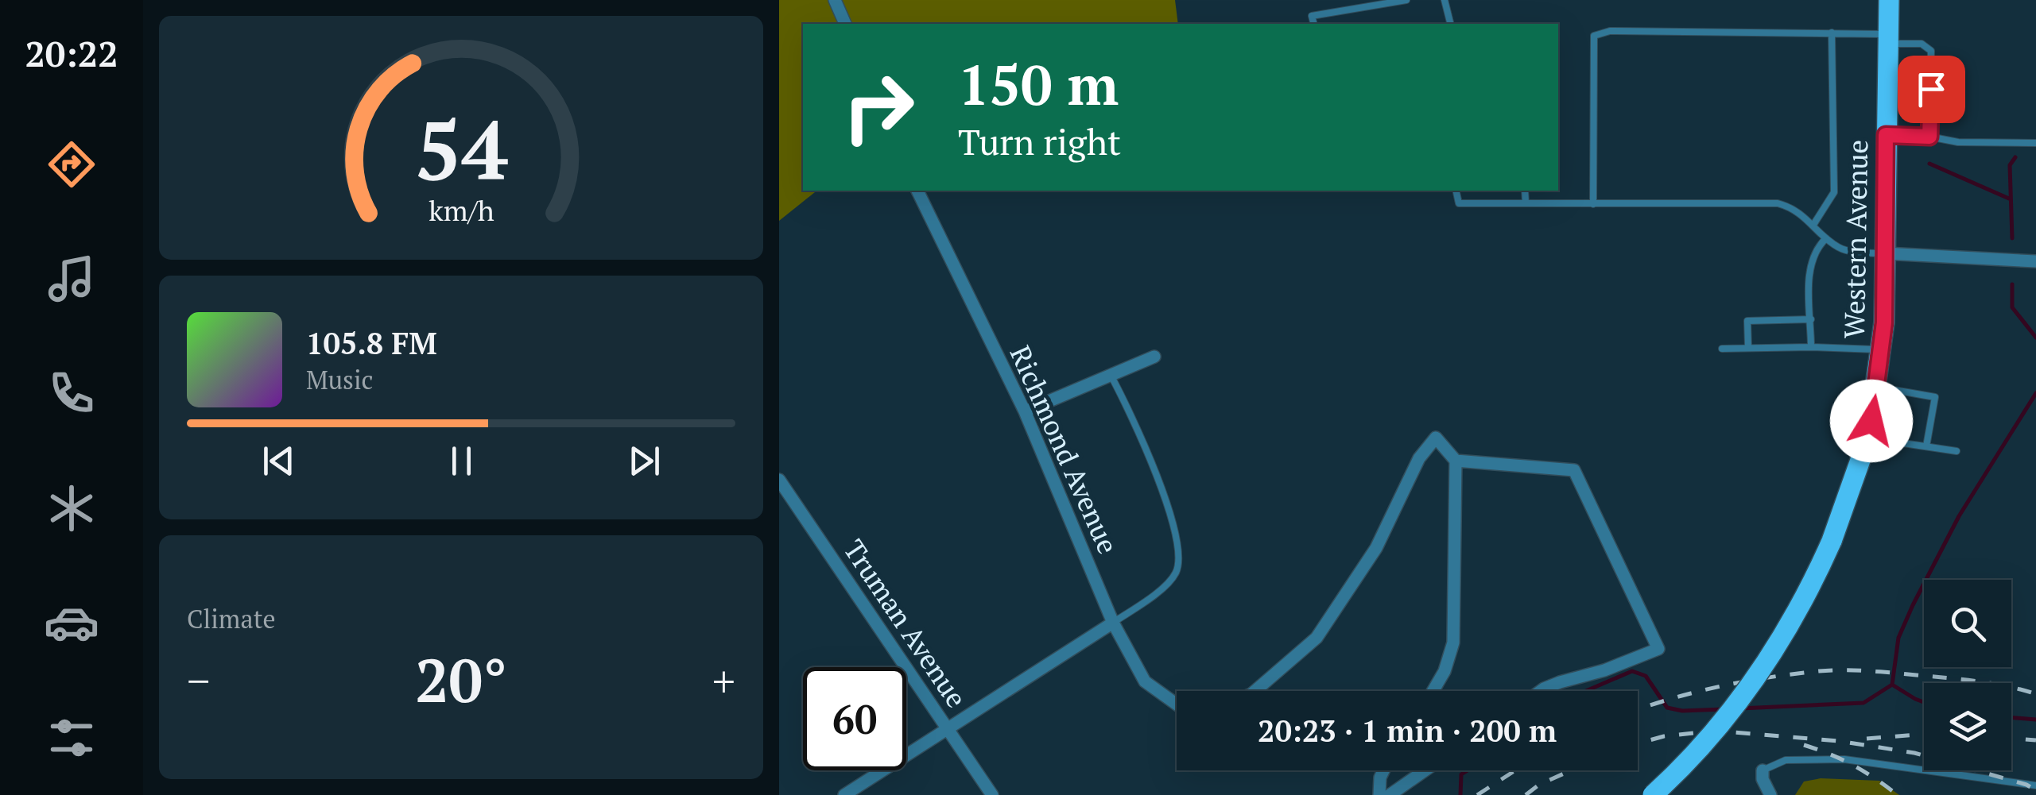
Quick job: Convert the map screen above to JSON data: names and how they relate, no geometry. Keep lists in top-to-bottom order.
{
  "streets": {
    "main road": ["Western Avenue"],
    "street": ["Richmond Avenue", "Truman Avenue"]
  },
  "page": {
    "tabs": "20:22",
    "turn": ["150 m", "Turn right"],
    "song": ["105.8 FM", "Music"],
    "tile": "Climate",
    "heat": ["−", "20°", "+"],
    "limit": "60",
    "trip": "20:23 · 1 min · 200 m",
    "gauge": ["54", "km/h"]
  }
}
